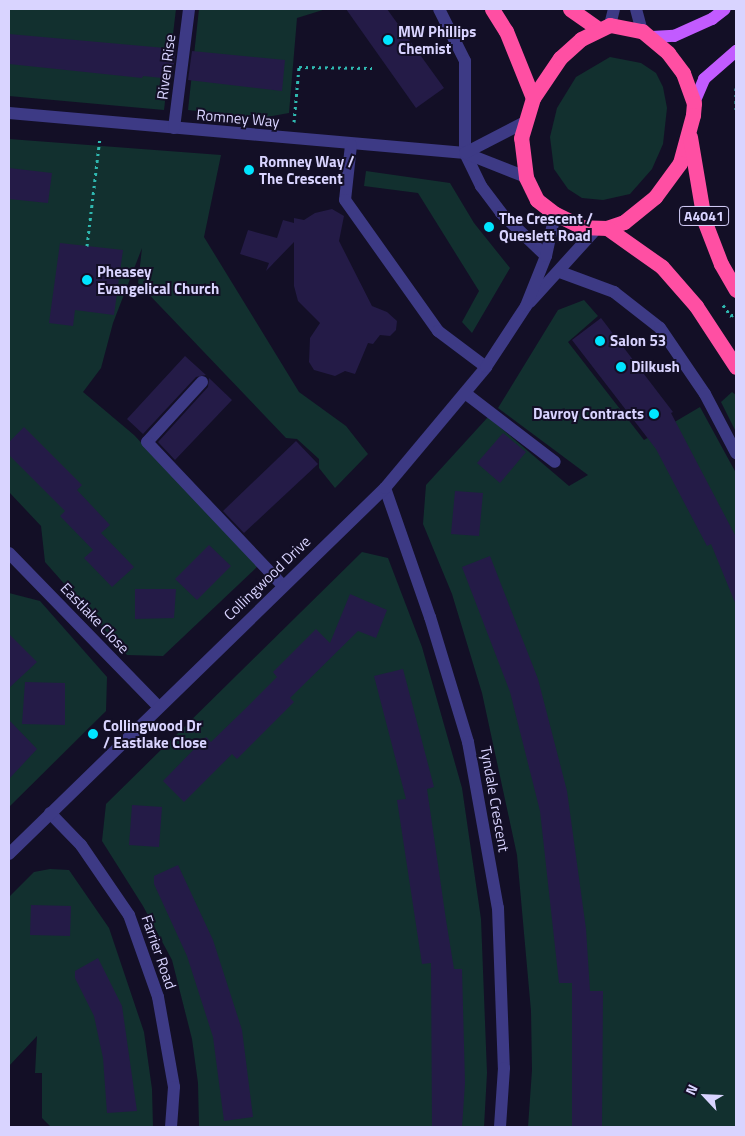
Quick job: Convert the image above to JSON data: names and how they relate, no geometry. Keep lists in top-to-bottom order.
{
  "streets": {
    "highway": ["A4041"],
    "street": [
      "Riven Rise",
      "Romney Way",
      "Collingwood Drive",
      "Eastlake Close",
      "Tyndale Crescent",
      "Farrier Road"
    ]
  },
  "crossings": [
    ["Riven Rise", "Romney Way"],
    ["Collingwood Drive", "Eastlake Close"],
    ["Collingwood Drive", "Tyndale Crescent"],
    ["Collingwood Drive", "Farrier Road"]
  ],
  "places": [
    "MW Phillips Chemist",
    "Romney Way / The Crescent",
    "The Crescent / Queslett Road",
    "Pheasey Evangelical Church",
    "Salon 53",
    "Dilkush",
    "Davroy Contracts",
    "Collingwood Dr / Eastlake Close"
  ],
  "north": "top left"
}
